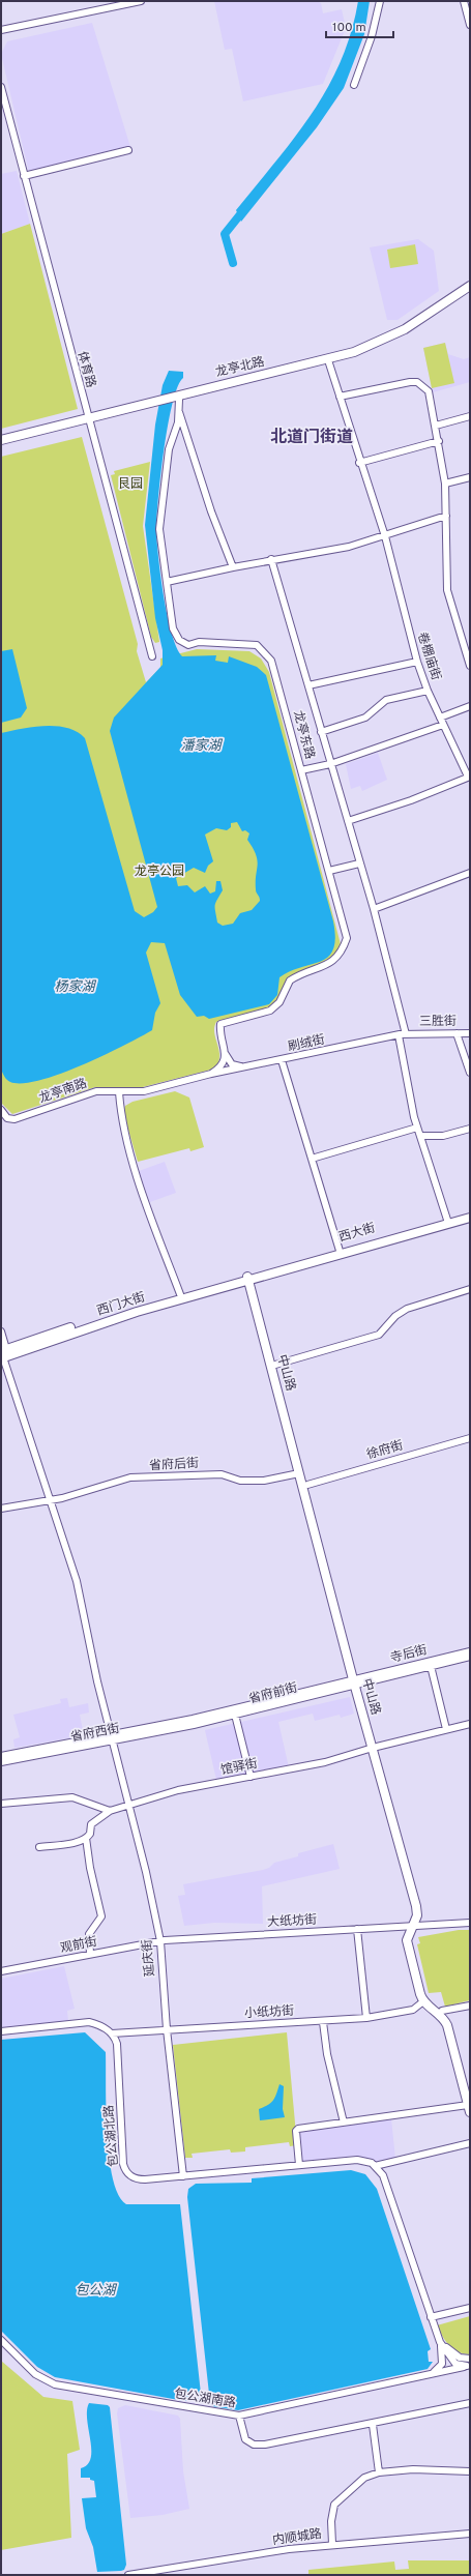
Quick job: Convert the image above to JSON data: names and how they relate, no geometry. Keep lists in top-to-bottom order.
{
  "streets": {
    "main road": [
      "龙亭北路",
      "西大街",
      "西门大街",
      "中山路"
    ],
    "street": [
      "体育路",
      "卷棚庙街",
      "龙亭东路",
      "三胜街",
      "刷绒街",
      "龙亭南路",
      "徐府街",
      "省府后街",
      "寺后街",
      "省府前街",
      "省府西街",
      "馆驿街",
      "大纸坊街",
      "观前街",
      "延庆街",
      "小纸坊街",
      "包公湖北路",
      "包公湖南路",
      "内顺城路"
    ]
  },
  "crossings": [
    ["龙亭北路", "体育路"],
    ["龙亭北路", "卷棚庙街"],
    ["三胜街", "刷绒街"],
    ["刷绒街", "龙亭南路"],
    ["西大街", "西门大街"],
    ["西大街", "中山路"],
    ["西门大街", "中山路"],
    ["西门大街", "延庆街"],
    ["中山路", "徐府街"],
    ["中山路", "省府后街"],
    ["中山路", "寺后街"],
    ["中山路", "省府前街"],
    ["中山路", "馆驿街"],
    ["中山路", "大纸坊街"],
    ["中山路", "小纸坊街"],
    ["省府后街", "延庆街"],
    ["寺后街", "省府前街"],
    ["省府前街", "省府西街"],
    ["省府西街", "延庆街"],
    ["馆驿街", "延庆街"],
    ["大纸坊街", "观前街"],
    ["大纸坊街", "延庆街"],
    ["观前街", "延庆街"],
    ["延庆街", "小纸坊街"],
    ["延庆街", "包公湖北路"],
    ["小纸坊街", "包公湖北路"]
  ],
  "districts": ["北道门街道"],
  "water": ["潘家湖", "杨家湖", "包公湖"],
  "parks": ["艮园", "龙亭公园"],
  "scale_bar": "100 m"
}
